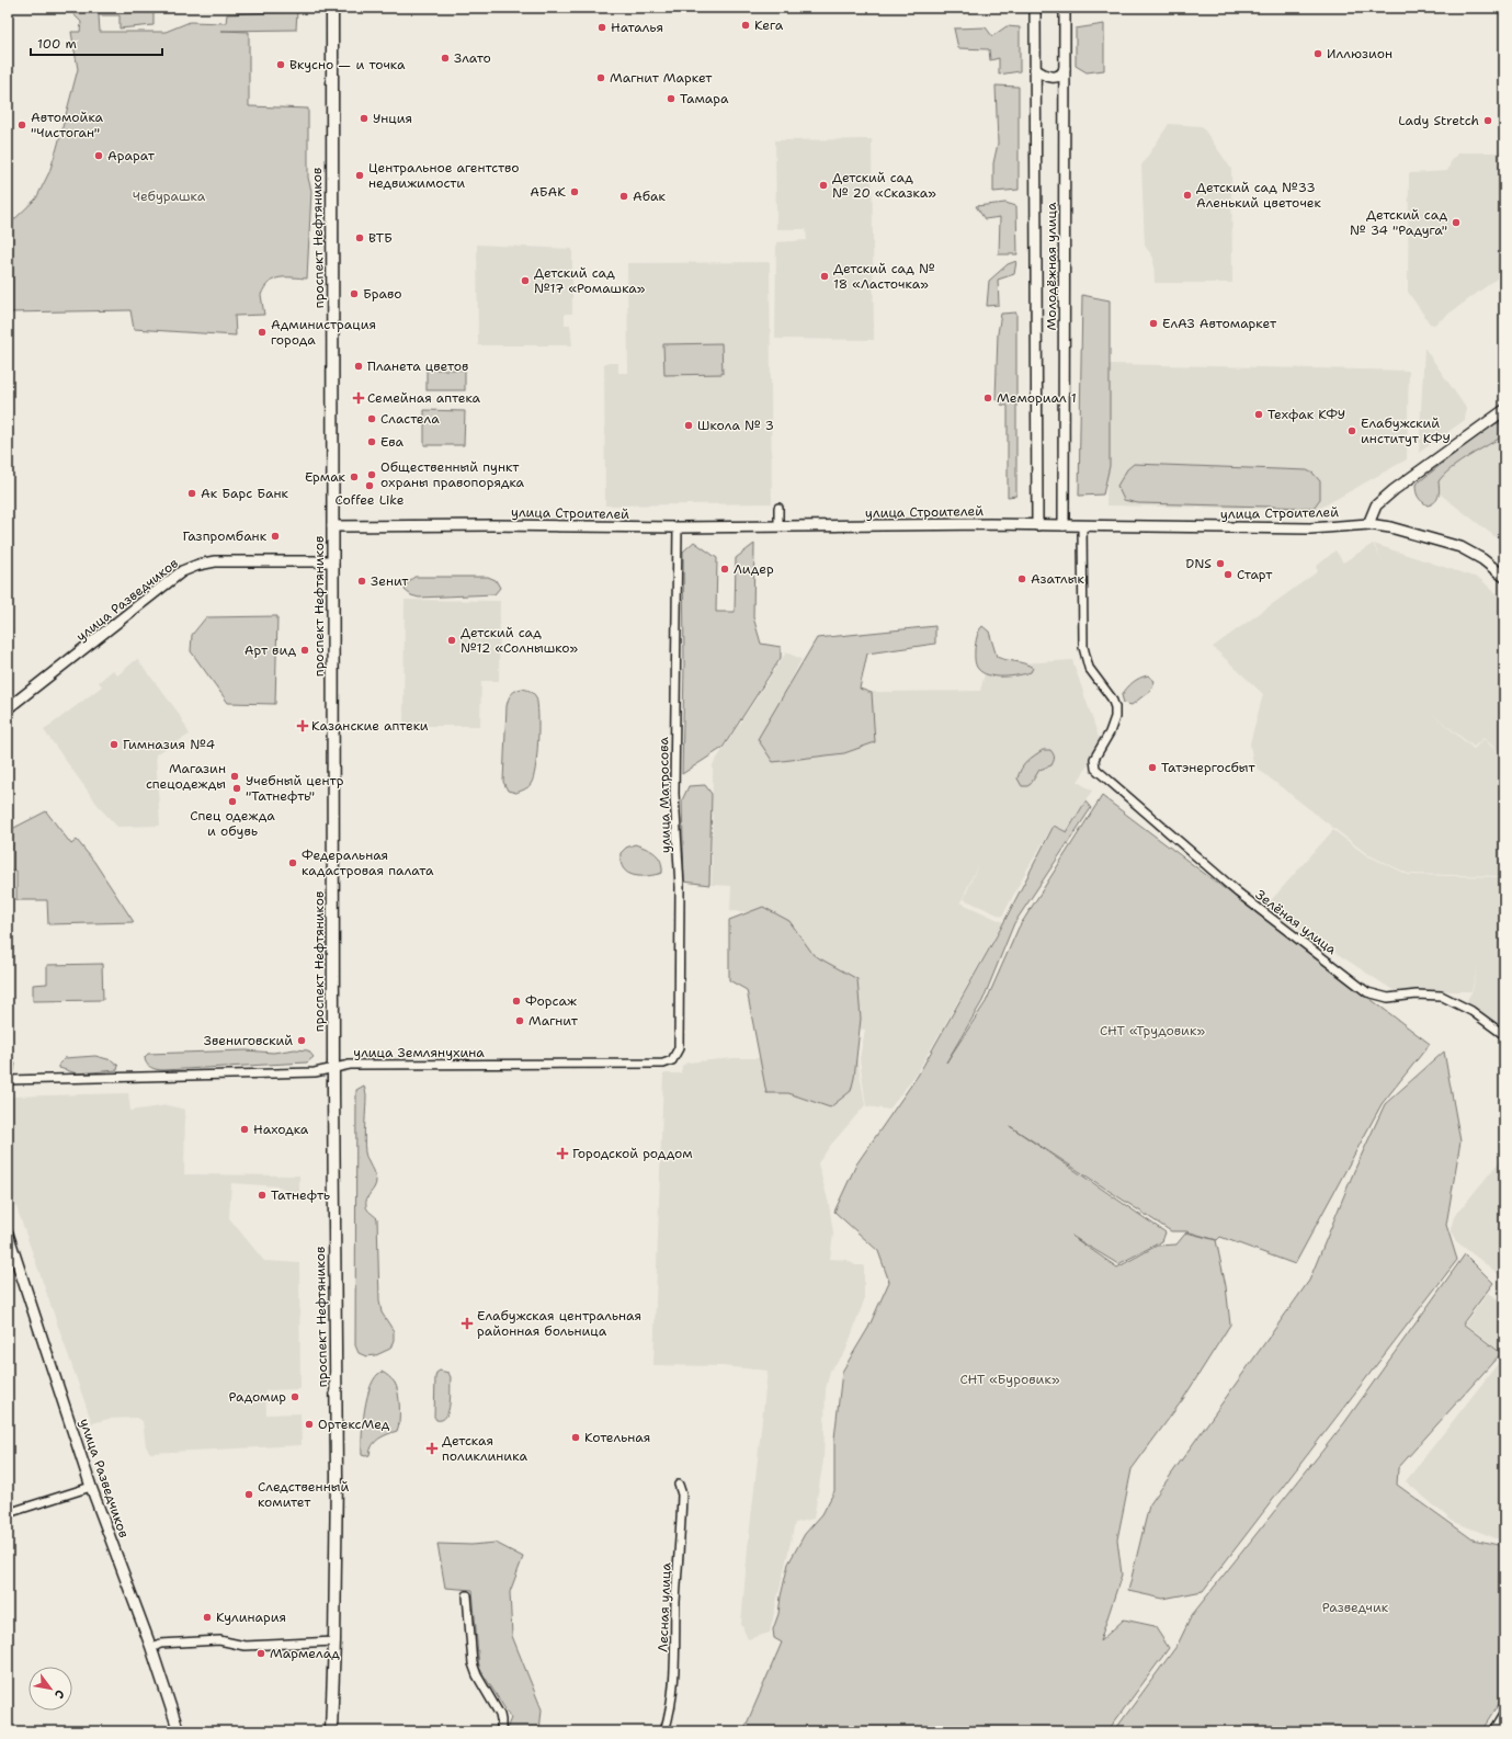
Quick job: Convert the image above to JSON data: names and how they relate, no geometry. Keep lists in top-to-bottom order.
{
  "streets": {
    "main road": ["проспект Нефтяников"],
    "street": [
      "Молодёжная улица",
      "улица Строителей",
      "улица Разведчиков",
      "улица Матросова",
      "Зелёная улица",
      "улица Землянухина",
      "Лесная улица"
    ]
  },
  "crossings": [
    ["проспект Нефтяников", "улица Строителей"],
    ["проспект Нефтяников", "улица Разведчиков"],
    ["проспект Нефтяников", "улица Землянухина"],
    ["Молодёжная улица", "улица Строителей"],
    ["улица Строителей", "улица Матросова"],
    ["улица Строителей", "Зелёная улица"],
    ["улица Матросова", "улица Землянухина"]
  ],
  "parks": [
    "Чебурашка",
    "СНТ «Трудовик»",
    "СНТ «Буровик»",
    "Разведчик"
  ],
  "places": {
    "other": [
      "Кега",
      "Наталья",
      "Иллюзион",
      "Злато",
      "Вкусно — и точка",
      "Магнит Маркет",
      "Тамара",
      "Унция",
      "Lady Stretch",
      "Автомойка \"Чистоган\"",
      "Арарат",
      "Центральное агентство недвижимости",
      "Детский сад № 20 «Сказка»",
      "АБАК",
      "Детский сад №33 Аленький цветочек",
      "Абак",
      "Детский сад № 34 \"Радуга\"",
      "ВТБ",
      "Детский сад № 18 «Ласточка»",
      "Детский сад №17 «Ромашка»",
      "Браво",
      "ЕлАЗ Автомаркет",
      "Администрация города",
      "Планета цветов",
      "Мемориал 1",
      "Техфак КФУ",
      "Сластела",
      "Школа № 3",
      "Елабужский институт КФУ",
      "Ева",
      "Общественный пункт охраны правопорядка",
      "Ермак",
      "Coffee Like",
      "Ак Барс Банк",
      "Газпромбанк",
      "DNS",
      "Лидер",
      "Старт",
      "Азатлык",
      "Зенит",
      "Детский сад №12 «Солнышко»",
      "Арт вид",
      "Гимназия №4",
      "Татэнергосбыт",
      "Магазин спецодежды",
      "Учебный центр \"Татнефть\"",
      "Спец одежда и обувь",
      "Федеральная кадастровая палата",
      "Форсаж",
      "Магнит",
      "Звениговский",
      "Находка",
      "Татнефть",
      "Радомир",
      "ОртексМед",
      "Котельная",
      "Следственный комитет",
      "Кулинария",
      "Мармелад"
    ],
    "health": [
      "Семейная аптека",
      "Казанские аптеки",
      "Городской роддом",
      "Елабужская центральная районная больница",
      "Детская поликлиника"
    ]
  },
  "scale_bar": "100 m",
  "north": "bottom right"
}
